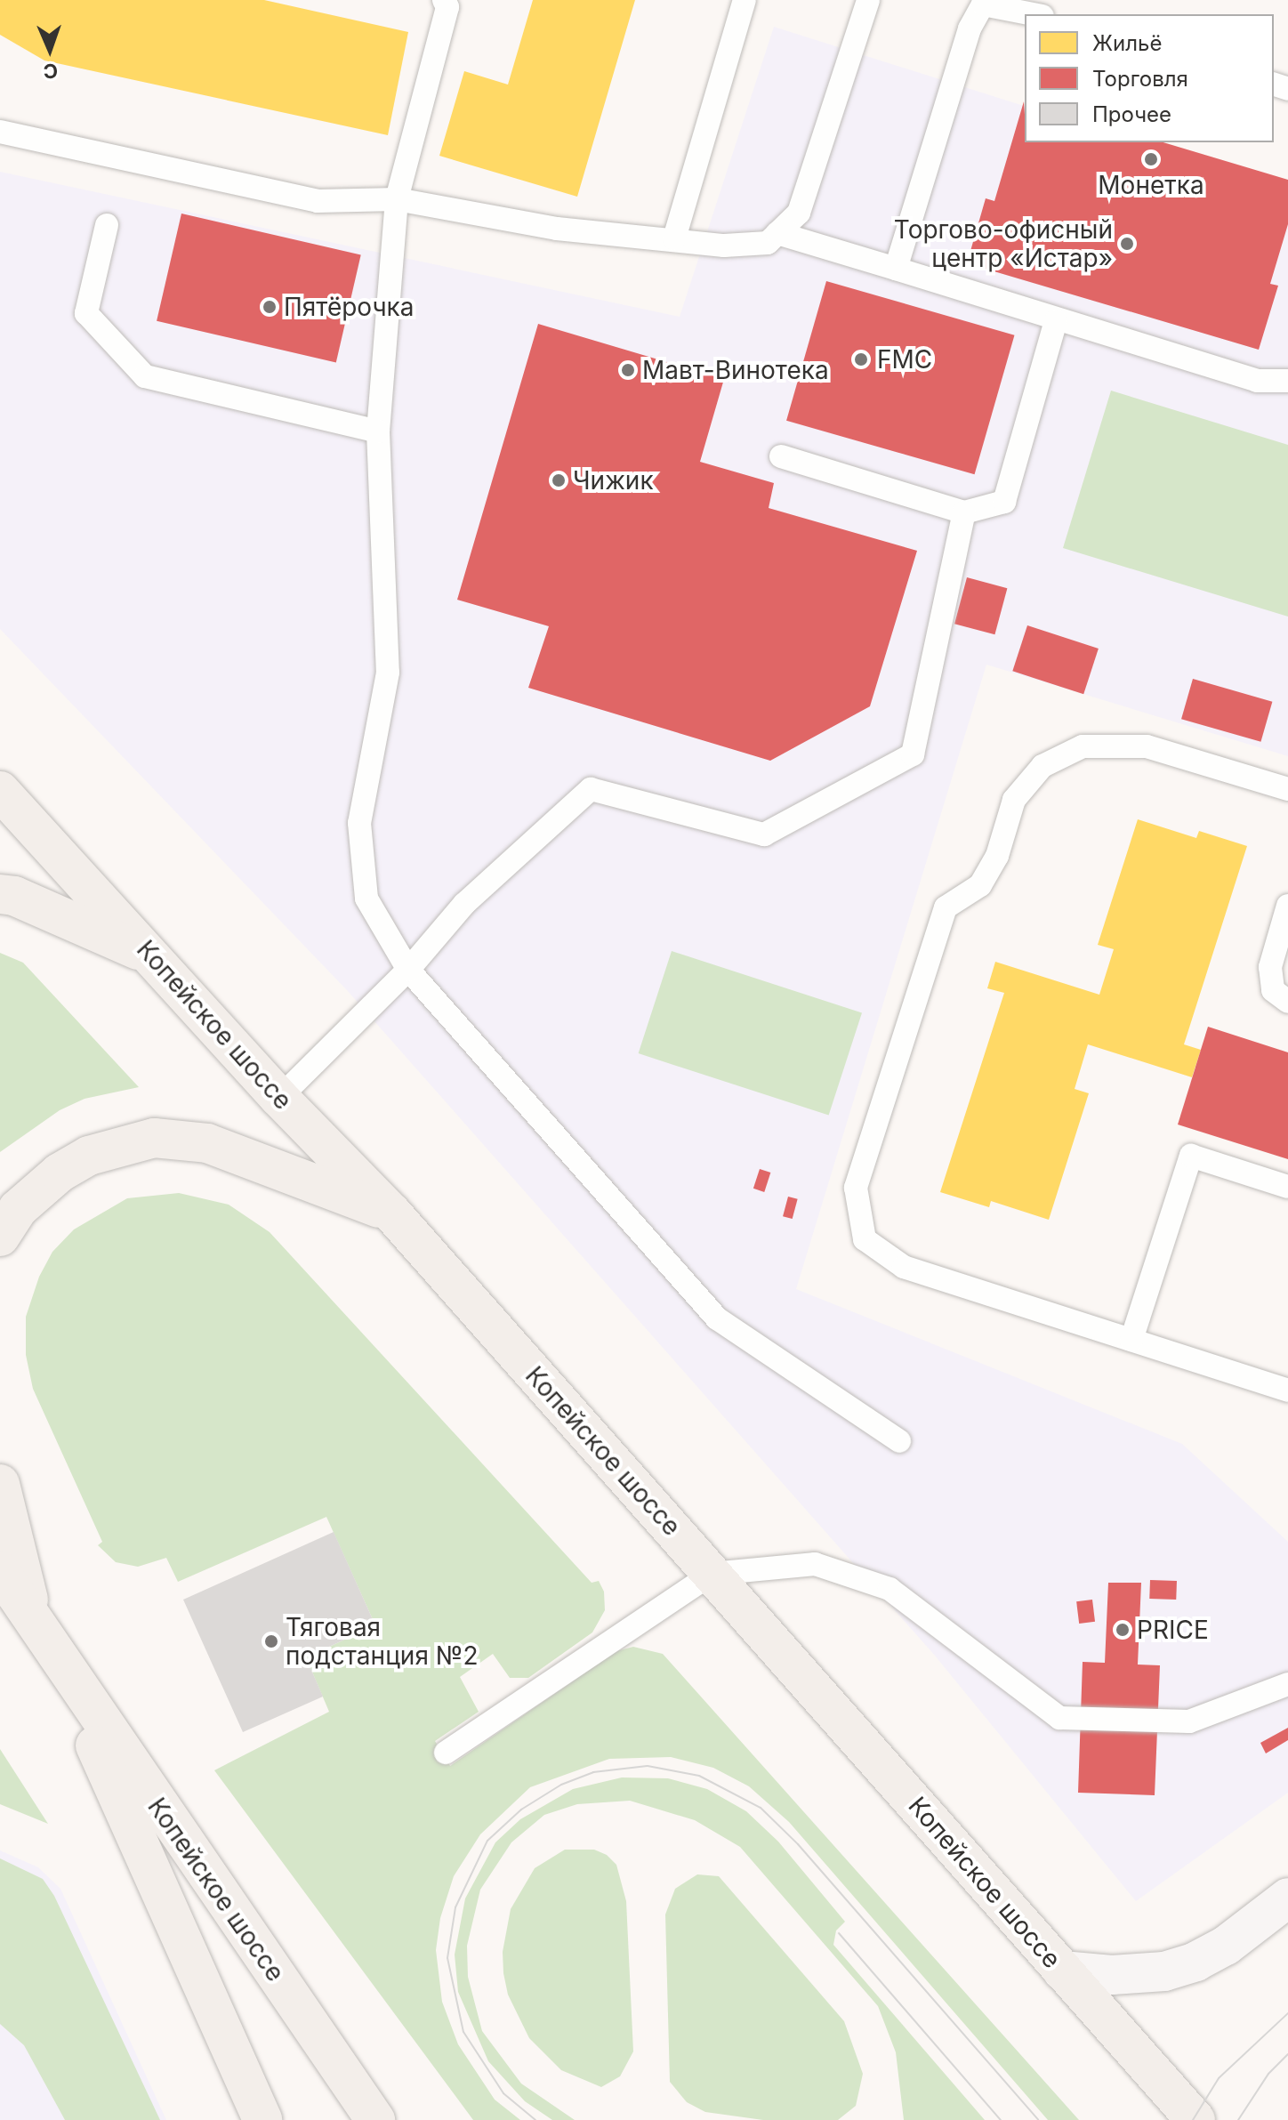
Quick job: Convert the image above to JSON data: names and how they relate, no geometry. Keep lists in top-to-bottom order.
{
  "streets": {
    "main road": ["Копейское шоссе"]
  },
  "places": [
    "Монетка",
    "Торгово-офисный центр «Истар»",
    "Пятёрочка",
    "FMC",
    "Мавт-Винотека",
    "Чижик",
    "PRICE",
    "Тяговая подстанция №2"
  ],
  "legend": ["Жильё", "Торговля", "Прочее"],
  "north": "bottom"
}
